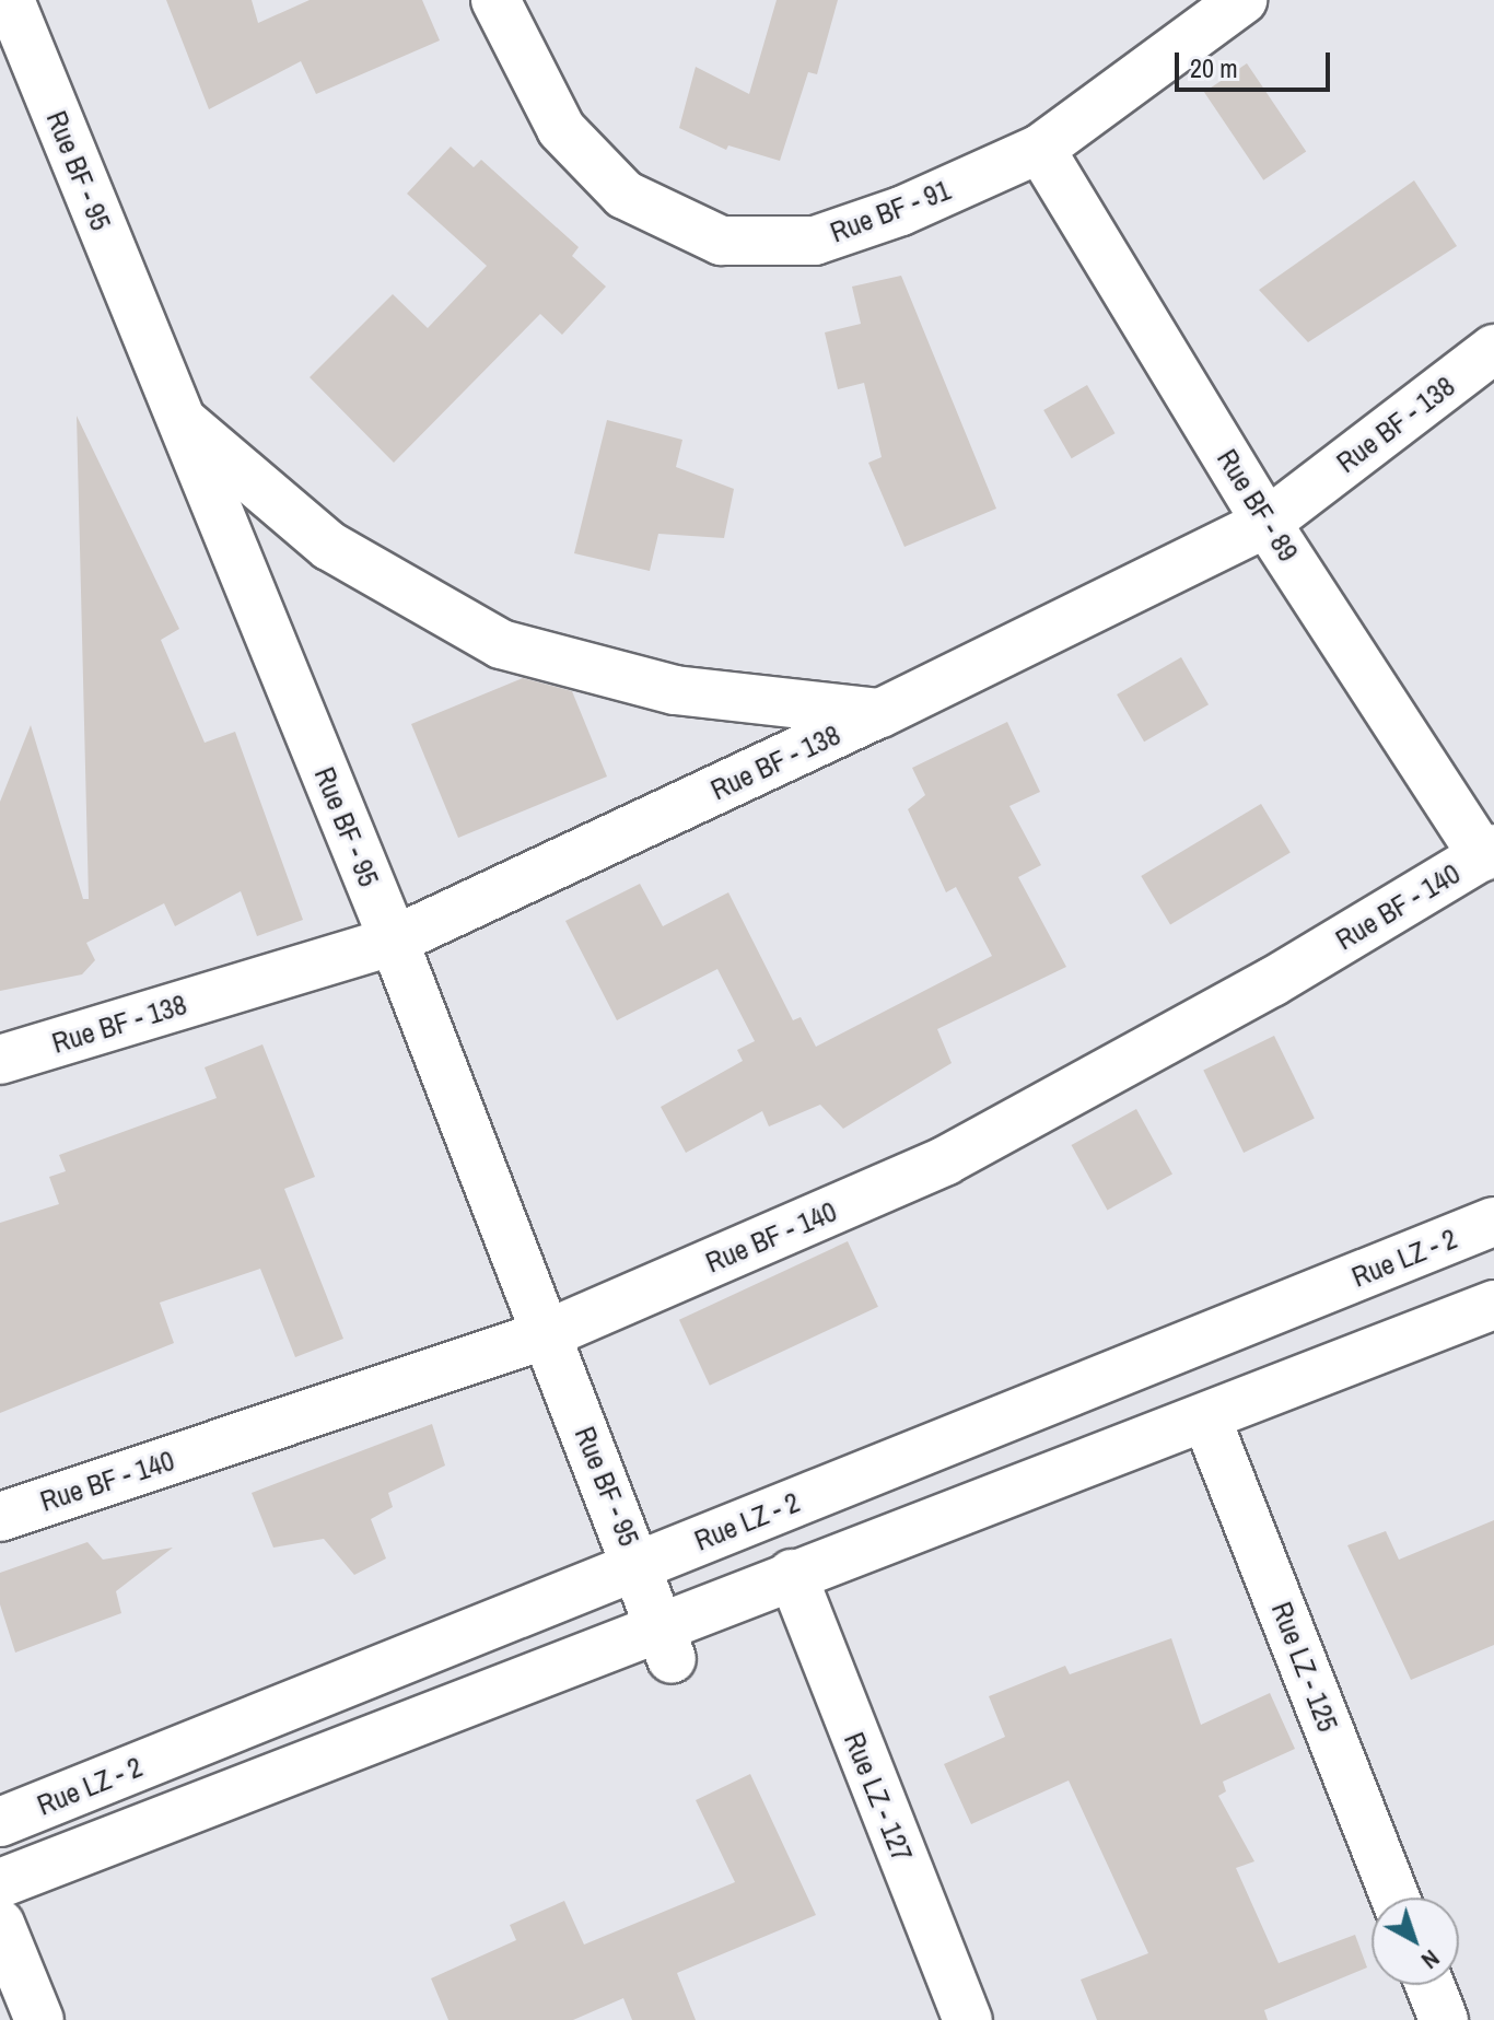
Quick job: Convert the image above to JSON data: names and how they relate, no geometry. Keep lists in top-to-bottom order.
{
  "streets": {
    "street": [
      "Rue BF - 95",
      "Rue BF - 91",
      "Rue BF - 138",
      "Rue BF - 89",
      "Rue BF - 140",
      "Rue LZ - 2",
      "Rue LZ - 125",
      "Rue LZ - 127"
    ]
  },
  "crossings": [
    ["Rue BF - 95", "Rue BF - 138"],
    ["Rue BF - 95", "Rue BF - 140"],
    ["Rue BF - 95", "Rue LZ - 2"],
    ["Rue BF - 91", "Rue BF - 89"],
    ["Rue BF - 138", "Rue BF - 89"],
    ["Rue BF - 89", "Rue BF - 140"],
    ["Rue LZ - 2", "Rue LZ - 125"],
    ["Rue LZ - 2", "Rue LZ - 127"]
  ],
  "scale_bar": "20 m",
  "north": "bottom right"
}
